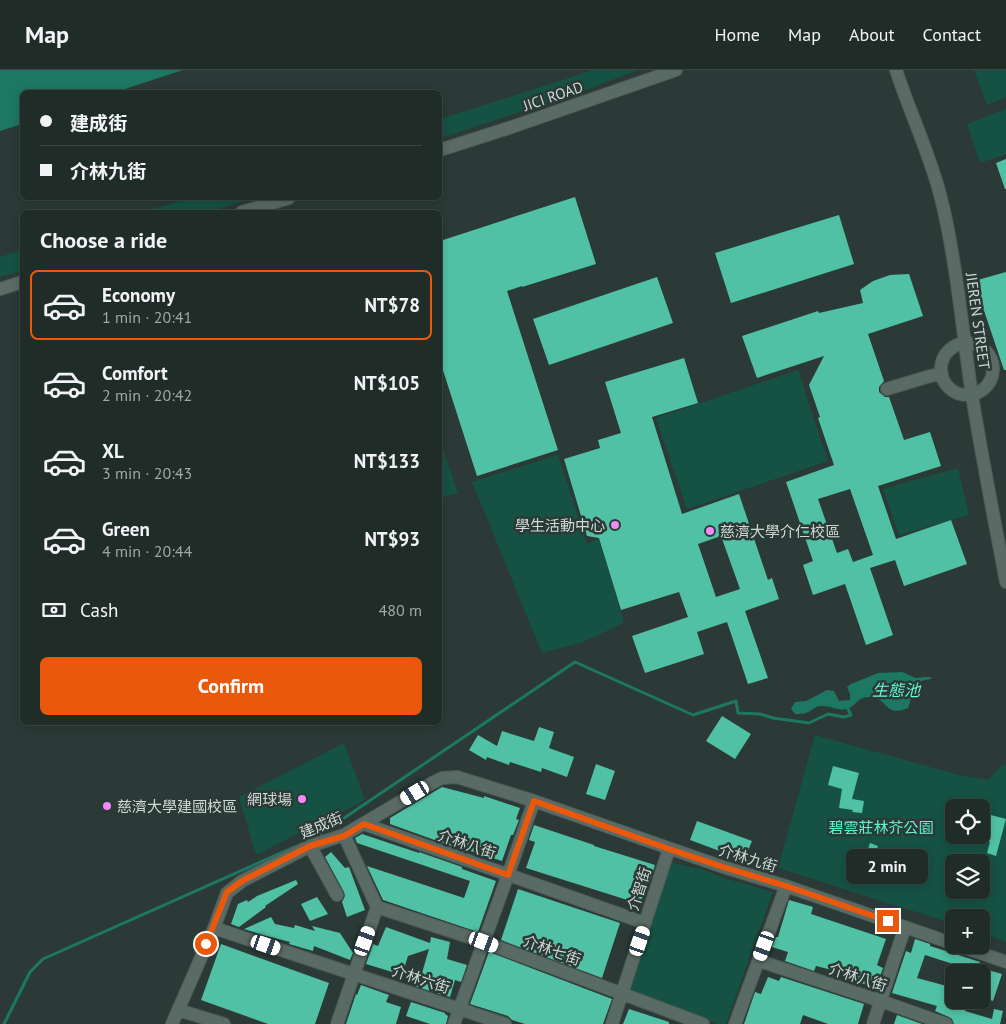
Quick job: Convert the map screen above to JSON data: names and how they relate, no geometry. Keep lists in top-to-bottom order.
{
  "streets": {
    "street": [
      "JICI ROAD",
      "JIEREN STREET",
      "建成街",
      "介林八街",
      "介林九街",
      "介智街",
      "介林七街",
      "介林六街"
    ]
  },
  "crossings": [
    ["建成街", "介林八街"],
    ["建成街", "介林九街"],
    ["建成街", "介林六街"],
    ["介林八街", "介智街"],
    ["介林九街", "介智街"],
    ["介智街", "介林七街"]
  ],
  "water": ["生態池"],
  "parks": ["碧雲莊林芥公園"],
  "places": [
    "學生活動中心",
    "慈濟大學介仁校區",
    "網球場",
    "慈濟大學建國校區"
  ],
  "page": {
    "header": "Map",
    "nav": [
      "Home",
      "Map",
      "About",
      "Contact"
    ],
    "banner": ["建成街", "介林九街"],
    "heading": "Choose a ride",
    "list": [
      {
        "name": "Economy",
        "note": "1 min · 20:41",
        "value": "NT$78"
      },
      {
        "name": "Comfort",
        "note": "2 min · 20:42",
        "value": "NT$105"
      },
      {
        "name": "XL",
        "note": "3 min · 20:43",
        "value": "NT$133"
      },
      {
        "name": "Green",
        "note": "4 min · 20:44",
        "value": "NT$93"
      }
    ],
    "pay": ["Cash", "480 m"],
    "buttons": "Confirm",
    "map_buttons": ["+", "−"],
    "bubble": "2 min"
  }
}
